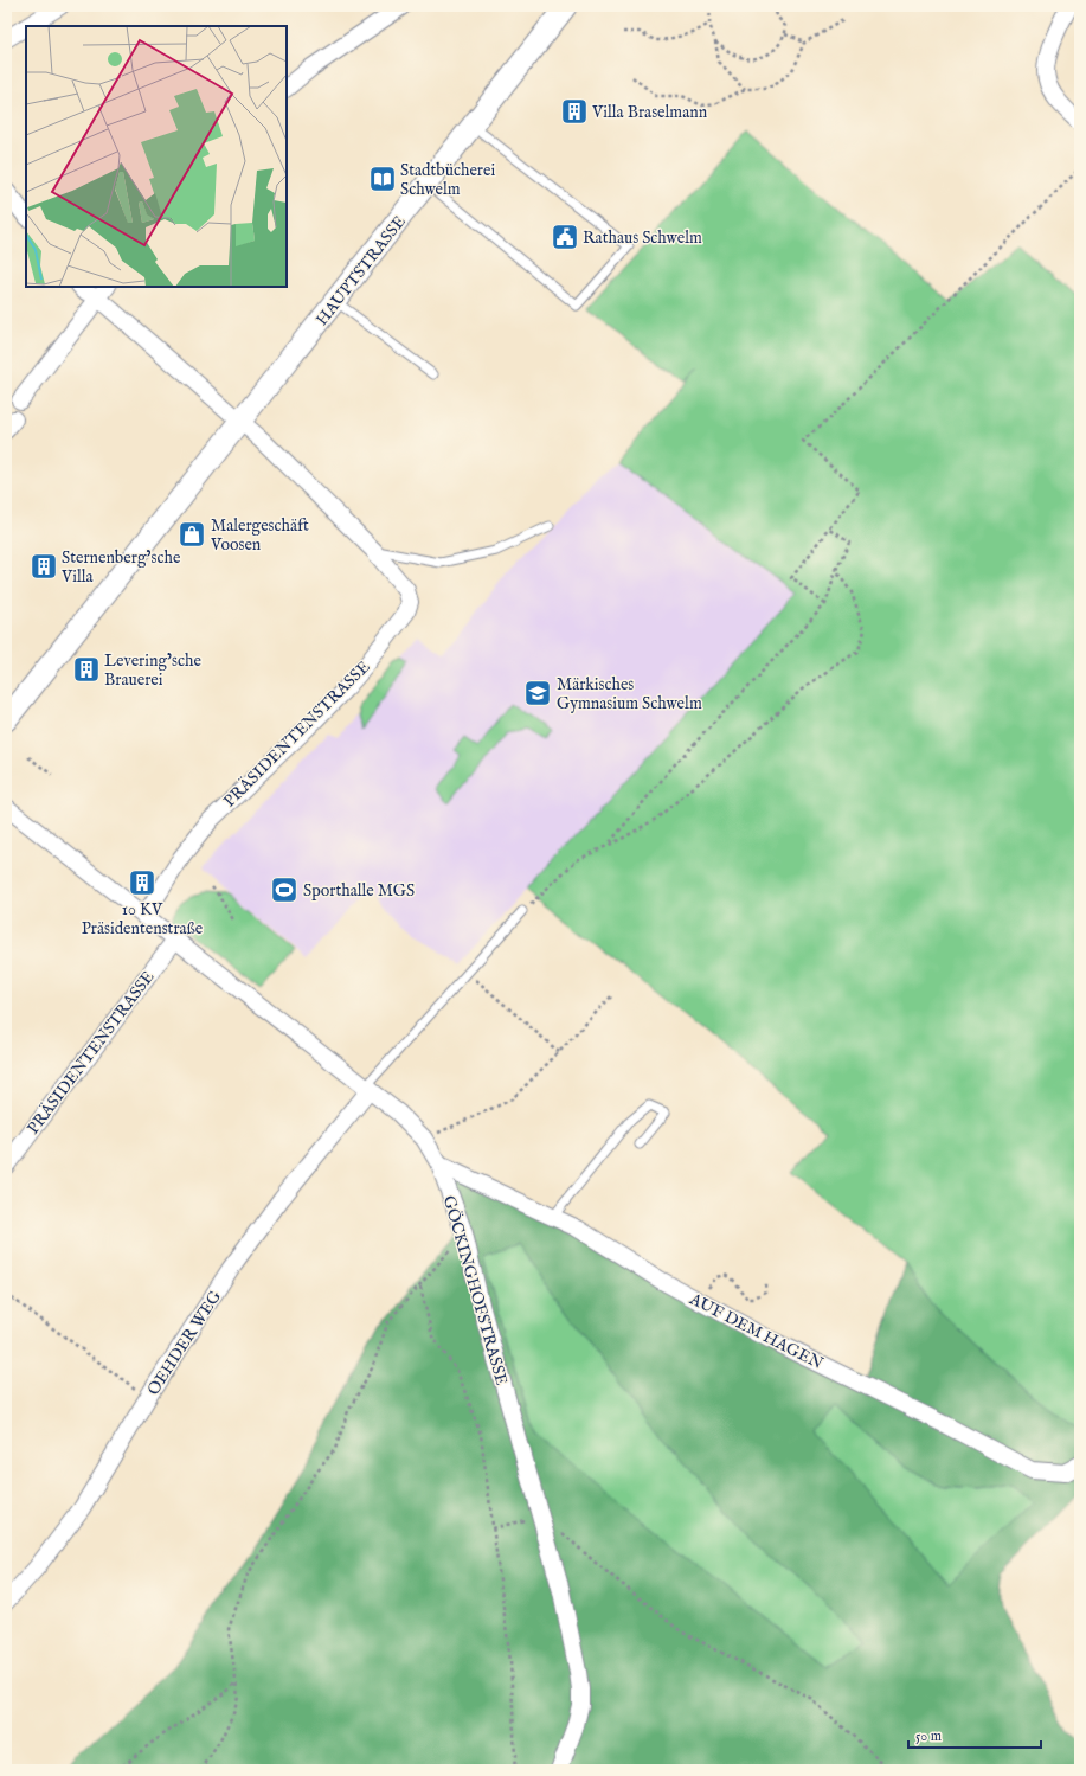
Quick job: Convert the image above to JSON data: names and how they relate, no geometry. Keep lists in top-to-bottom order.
{
  "streets": {
    "street": [
      "HAUPTSTRASSE",
      "PRÄSIDENTENSTRASSE",
      "GÖCKINGHOFSTRASSE",
      "AUF DEM HAGEN",
      "OEHDER WEG"
    ]
  },
  "crossings": [
    ["HAUPTSTRASSE", "PRÄSIDENTENSTRASSE"],
    ["PRÄSIDENTENSTRASSE", "GÖCKINGHOFSTRASSE"],
    ["GÖCKINGHOFSTRASSE", "AUF DEM HAGEN"],
    ["GÖCKINGHOFSTRASSE", "OEHDER WEG"]
  ],
  "places": {
    "building": [
      "Villa Braselmann",
      "Sternenberg’sche Villa",
      "Levering’sche Brauerei",
      "10 KV Präsidentenstraße"
    ],
    "library": ["Stadtbücherei Schwelm"],
    "public building": ["Rathaus Schwelm"],
    "shop": ["Malergeschäft Voosen"],
    "school or university": ["Märkisches Gymnasium Schwelm"],
    "sports": ["Sporthalle MGS"]
  },
  "scale_bar": "50 m"
}
